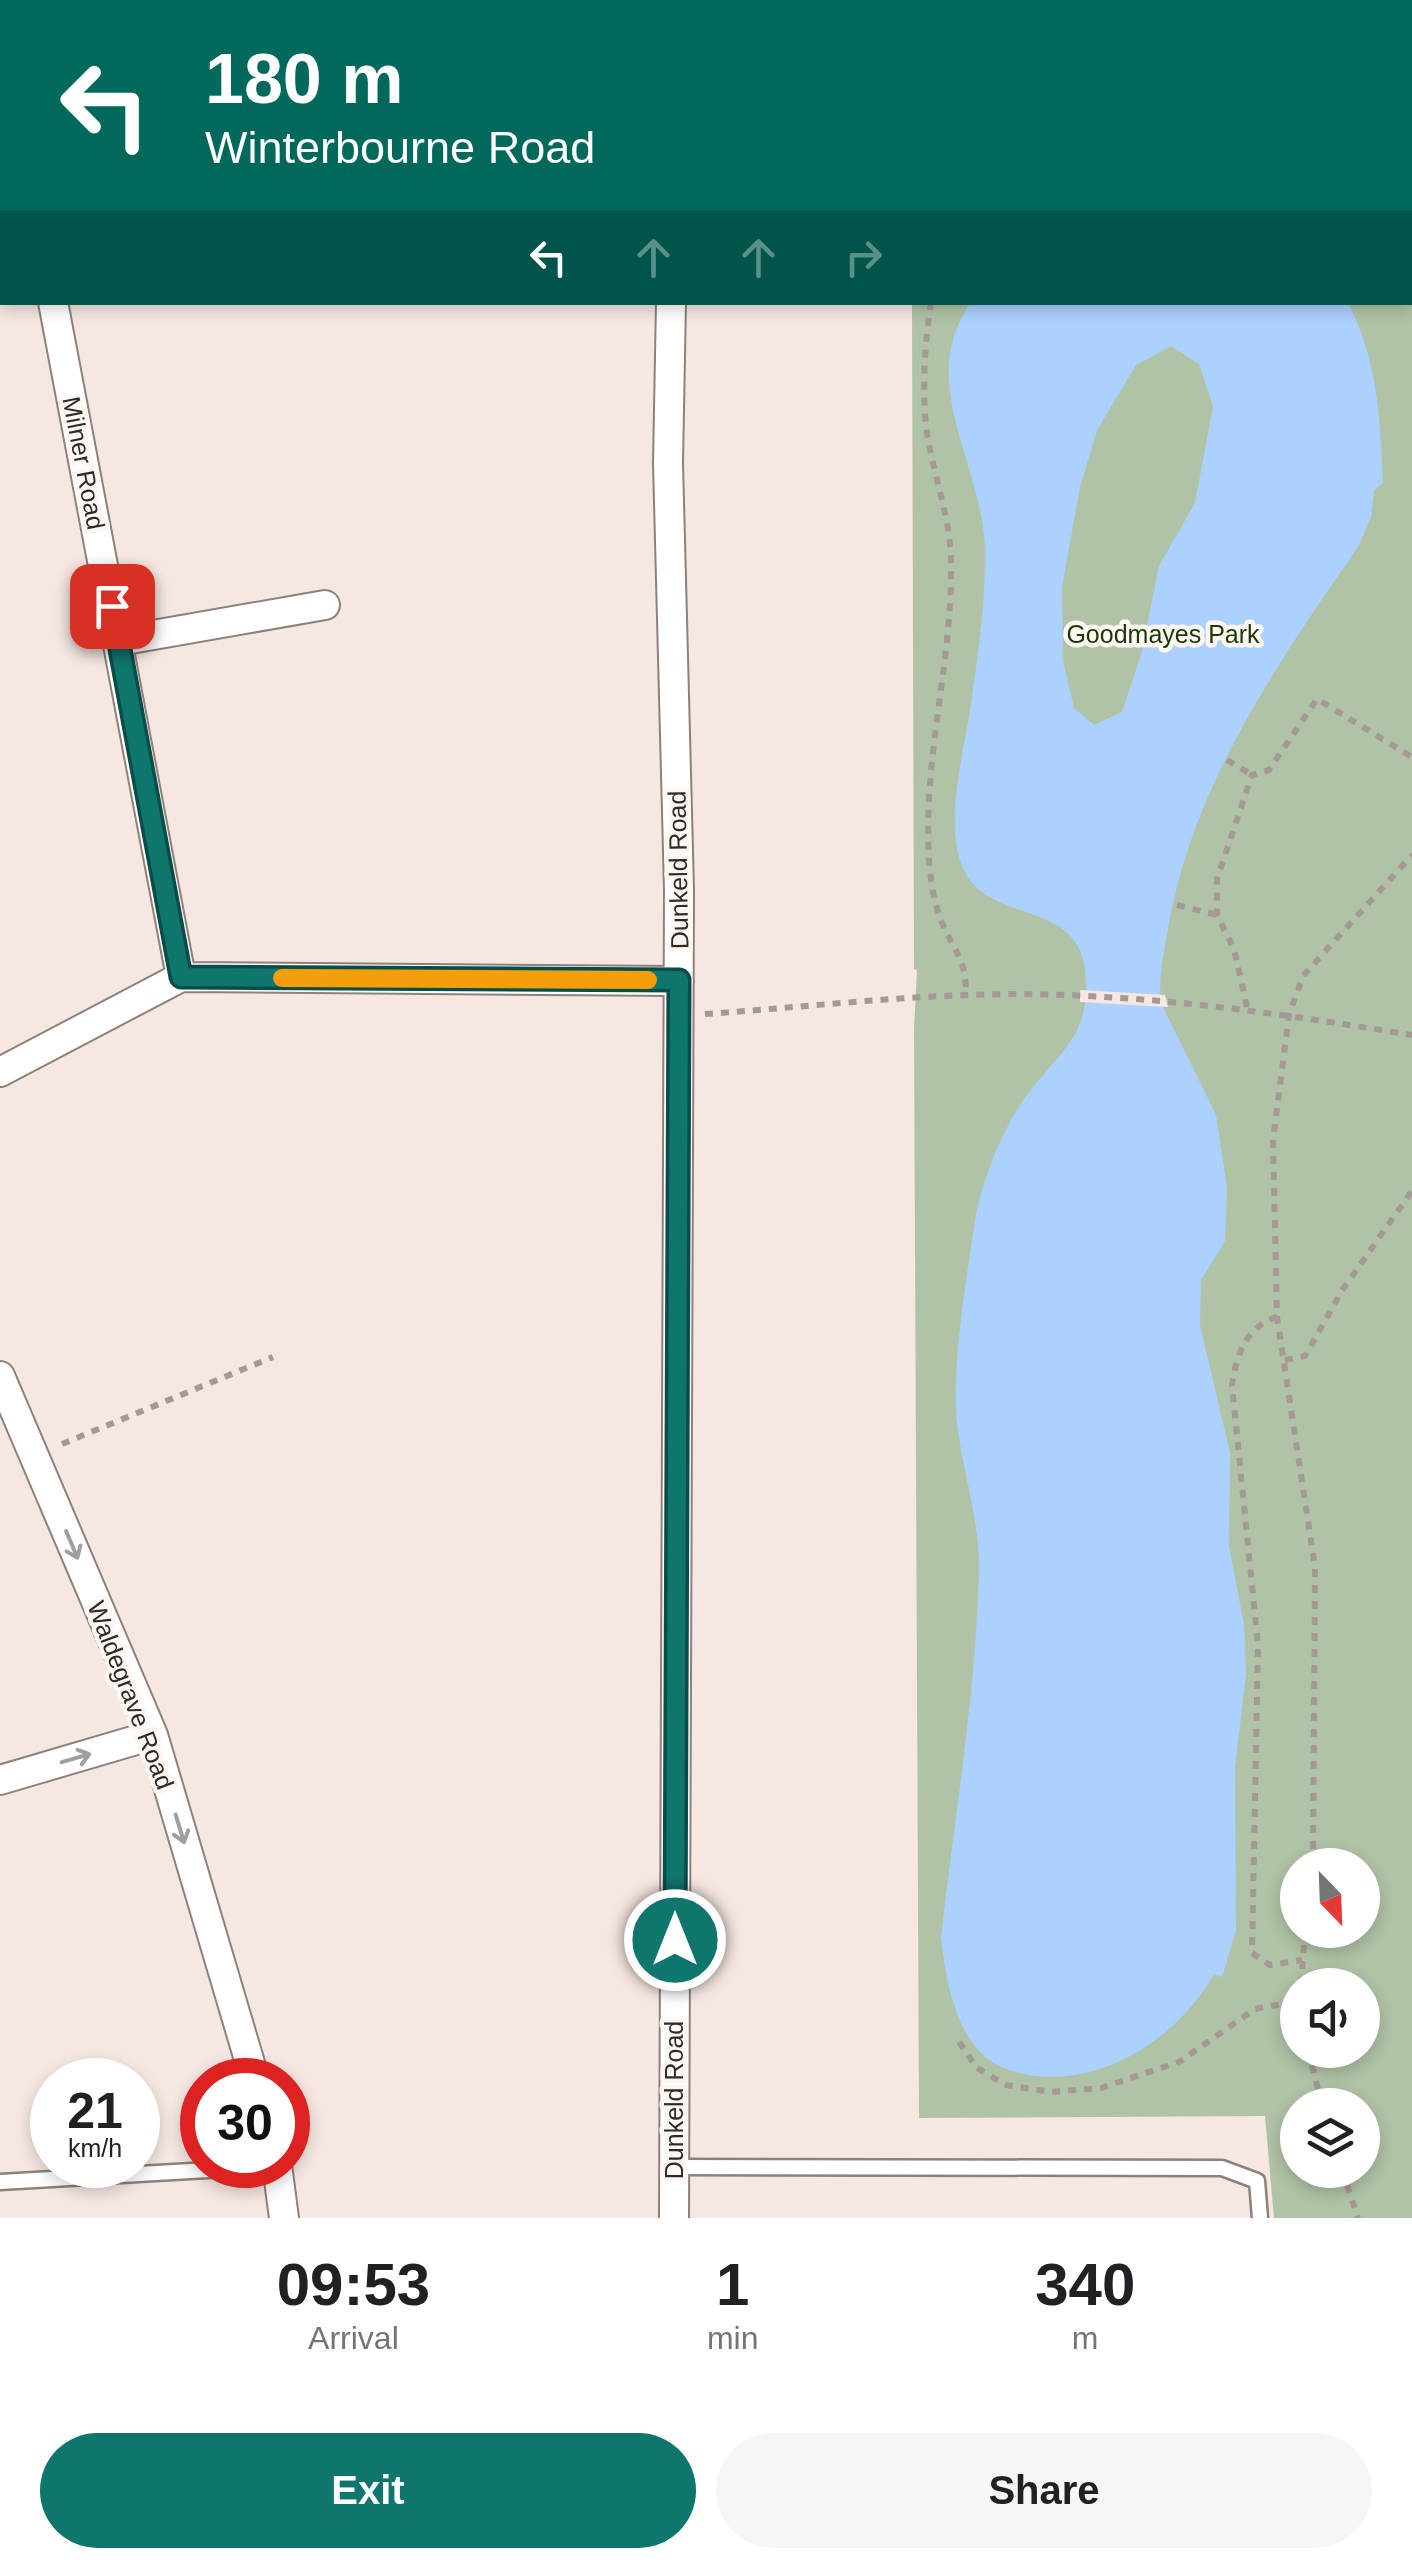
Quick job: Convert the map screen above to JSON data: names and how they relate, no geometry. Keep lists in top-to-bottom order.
{
  "streets": {
    "street": ["Milner Road", "Dunkeld Road", "Waldegrave Road"]
  },
  "one_way": ["Waldegrave Road"],
  "parks": ["Goodmayes Park"],
  "north": "bottom right",
  "page": {
    "turn": ["180 m", "Winterbourne Road"],
    "speed": "21 km/h",
    "limit": "30",
    "eta": [
      "09:53",
      "Arrival",
      "1",
      "min",
      "340",
      "m"
    ],
    "buttons": ["Exit", "Share"]
  }
}
